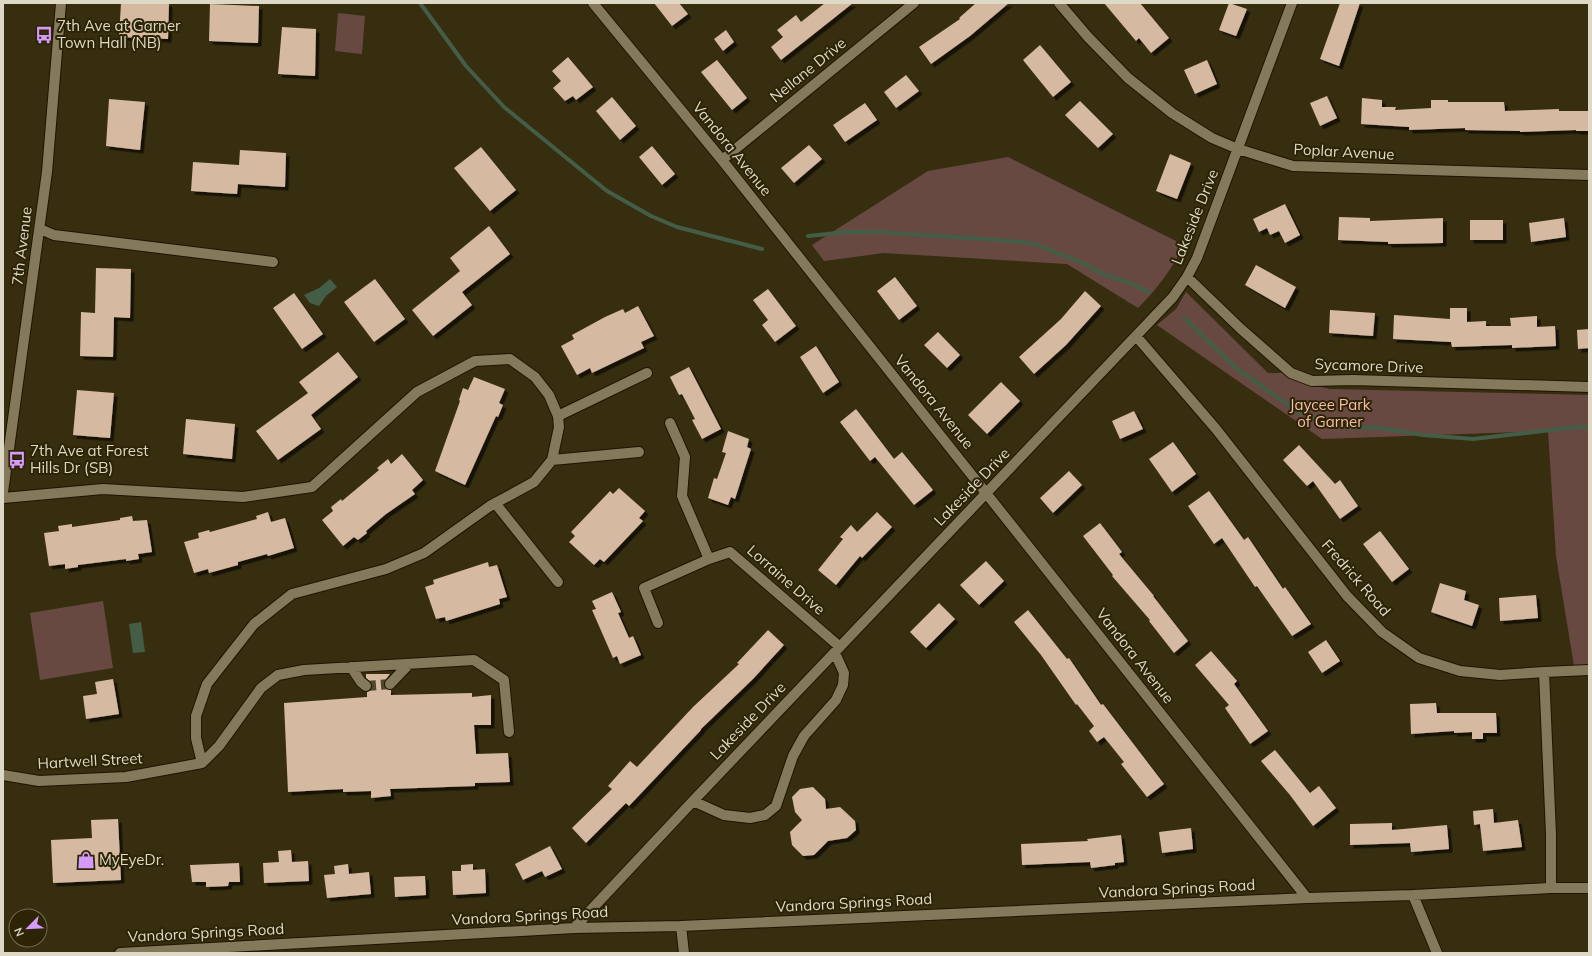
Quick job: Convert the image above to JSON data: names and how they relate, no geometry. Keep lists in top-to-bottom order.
{
  "streets": {
    "street": [
      "Nellane Drive",
      "Vandora Avenue",
      "Poplar Avenue",
      "Lakeside Drive",
      "7th Avenue",
      "Sycamore Drive",
      "Fredrick Road",
      "Lorraine Drive",
      "Hartwell Street",
      "Vandora Springs Road"
    ]
  },
  "crossings": [
    ["Nellane Drive", "Vandora Avenue"],
    ["Vandora Avenue", "Lakeside Drive"],
    ["Vandora Avenue", "Vandora Springs Road"],
    ["Poplar Avenue", "Lakeside Drive"],
    ["Lakeside Drive", "Sycamore Drive"],
    ["Lakeside Drive", "Fredrick Road"],
    ["Lakeside Drive", "Lorraine Drive"],
    ["Lakeside Drive", "Vandora Springs Road"]
  ],
  "parks": ["Jaycee Park of Garner"],
  "places": {
    "bus stop": ["7th Ave at Garner Town Hall (NB)", "7th Ave at Forest Hills Dr (SB)"],
    "shop": ["MyEyeDr."]
  },
  "north": "bottom left"
}
